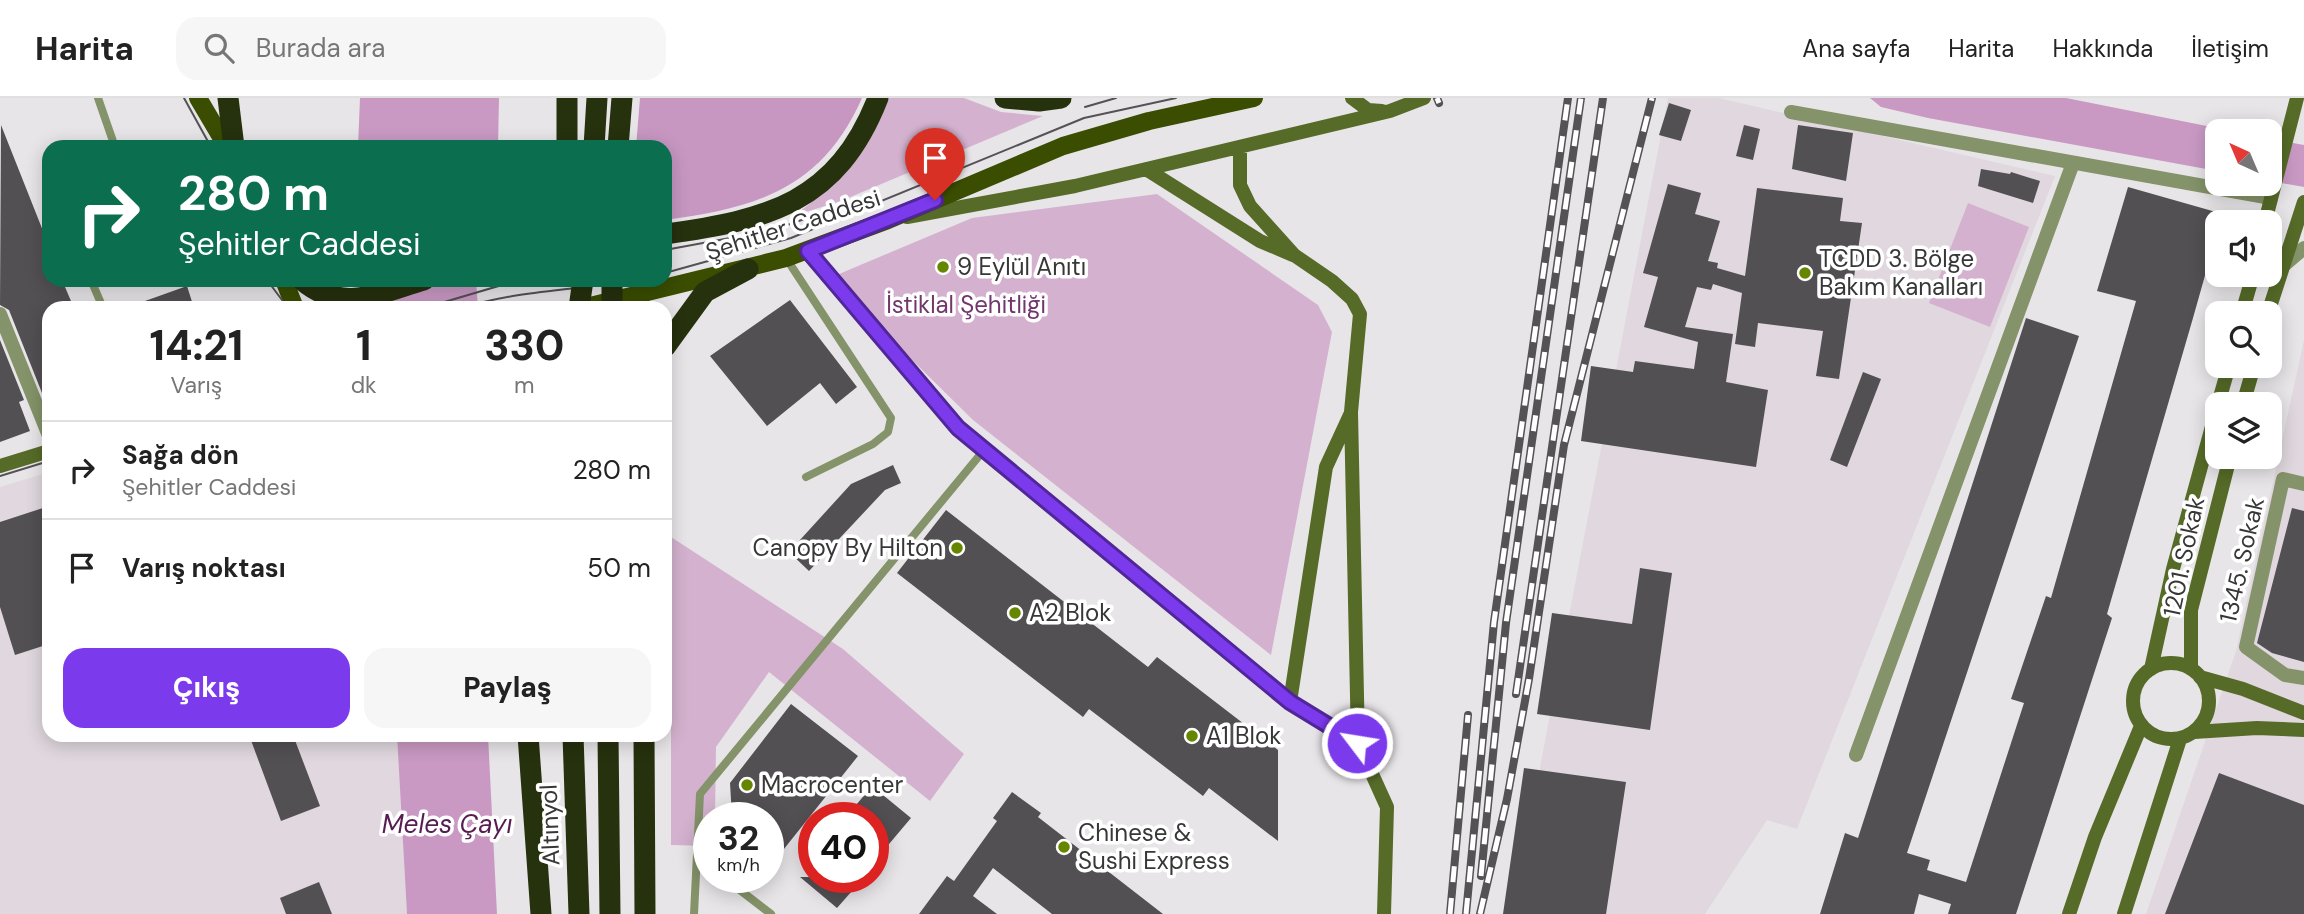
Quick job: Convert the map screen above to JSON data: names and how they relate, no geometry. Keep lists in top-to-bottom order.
{
  "streets": {
    "highway": ["Altınyol"],
    "main road": ["Şehitler Caddesi", "1201. Sokak"],
    "street": ["1345. Sokak"]
  },
  "water": ["Meles Çayı"],
  "parks": ["İstiklal Şehitliği"],
  "places": [
    "9 Eylül Anıtı",
    "TCDD 3. Bölge Bakım Kanalları",
    "Canopy By Hilton",
    "A2 Blok",
    "A1 Blok",
    "Macrocenter",
    "Chinese & Sushi Express"
  ],
  "north": "top left",
  "page": {
    "header": "Harita",
    "search": "Burada ara",
    "nav": [
      "Ana sayfa",
      "Harita",
      "Hakkında",
      "İletişim"
    ],
    "turn": ["280 m", "Şehitler Caddesi"],
    "eta": [
      "14:21",
      "Varış",
      "1",
      "dk",
      "330",
      "m"
    ],
    "list": [
      {
        "name": "Sağa dön",
        "note": "Şehitler Caddesi",
        "value": "280 m"
      },
      {
        "name": "Varış noktası",
        "value": "50 m"
      }
    ],
    "buttons": ["Çıkış", "Paylaş"],
    "speed": "32 km/h",
    "limit": "40"
  }
}
